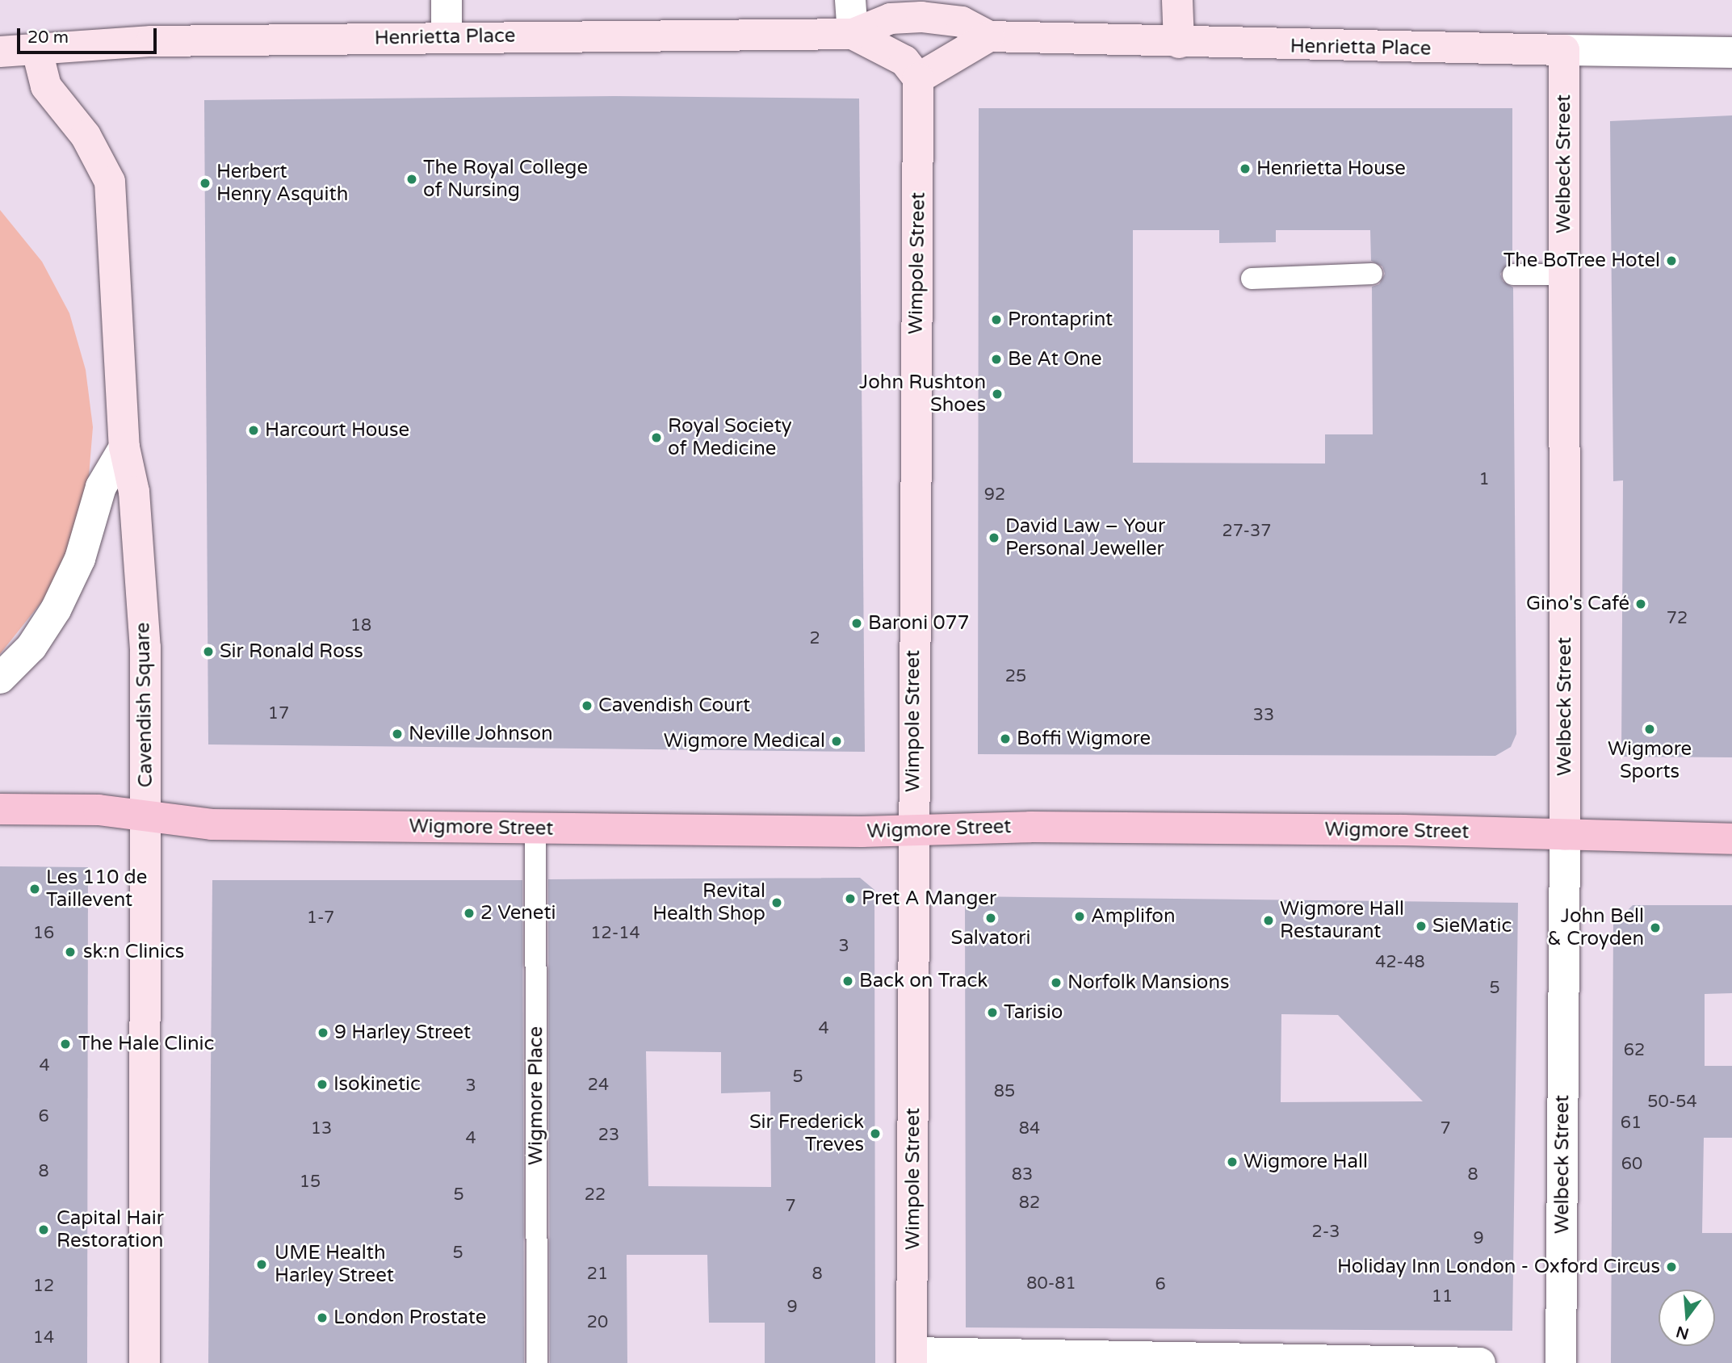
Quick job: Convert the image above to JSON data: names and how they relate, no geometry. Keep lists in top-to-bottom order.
{
  "streets": {
    "main road": ["Cavendish Square", "Wigmore Street"],
    "street": ["Henrietta Place", "Welbeck Street", "Wimpole Street"],
    "lane": ["Wigmore Place"]
  },
  "crossings": [
    ["Henrietta Place", "Welbeck Street"],
    ["Henrietta Place", "Wimpole Street"],
    ["Henrietta Place", "Cavendish Square"],
    ["Welbeck Street", "Wigmore Street"],
    ["Wimpole Street", "Wigmore Street"],
    ["Cavendish Square", "Wigmore Street"],
    ["Wigmore Street", "Wigmore Place"]
  ],
  "places": [
    "Henrietta House",
    "The Royal College of Nursing",
    "Herbert Henry Asquith",
    "The BoTree Hotel",
    "Prontaprint",
    "Be At One",
    "John Rushton Shoes",
    "Harcourt House",
    "Royal Society of Medicine",
    "David Law – Your Personal Jeweller",
    "Gino's Café",
    "Baroni 077",
    "Sir Ronald Ross",
    "Cavendish Court",
    "Wigmore Sports",
    "Neville Johnson",
    "Boffi Wigmore",
    "Wigmore Medical",
    "Les 110 de Taillevent",
    "Pret A Manger",
    "Revital Health Shop",
    "2 Veneti",
    "Amplifon",
    "Salvatori",
    "Wigmore Hall Restaurant",
    "SieMatic",
    "John Bell & Croyden",
    "sk:n Clinics",
    "Back on Track",
    "Norfolk Mansions",
    "Tarisio",
    "9 Harley Street",
    "The Hale Clinic",
    "Isokinetic",
    "Sir Frederick Treves",
    "Wigmore Hall",
    "Capital Hair Restoration",
    "UME Health Harley Street",
    "Holiday Inn London - Oxford Circus",
    "London Prostate"
  ],
  "house_numbers": [
    "1",
    "92",
    "27-37",
    "72",
    "18",
    "2",
    "25",
    "17",
    "33",
    "1-7",
    "16",
    "12-14",
    "3",
    "42-48",
    "5",
    "4",
    "62",
    "4",
    "5",
    "24",
    "3",
    "85",
    "50-54",
    "6",
    "61",
    "13",
    "84",
    "7",
    "23",
    "4",
    "60",
    "8",
    "83",
    "8",
    "15",
    "5",
    "22",
    "82",
    "7",
    "2-3",
    "9",
    "5",
    "21",
    "8",
    "80-81",
    "6",
    "12",
    "11",
    "9",
    "20",
    "14"
  ],
  "scale_bar": "20 m",
  "north": "bottom"
}
